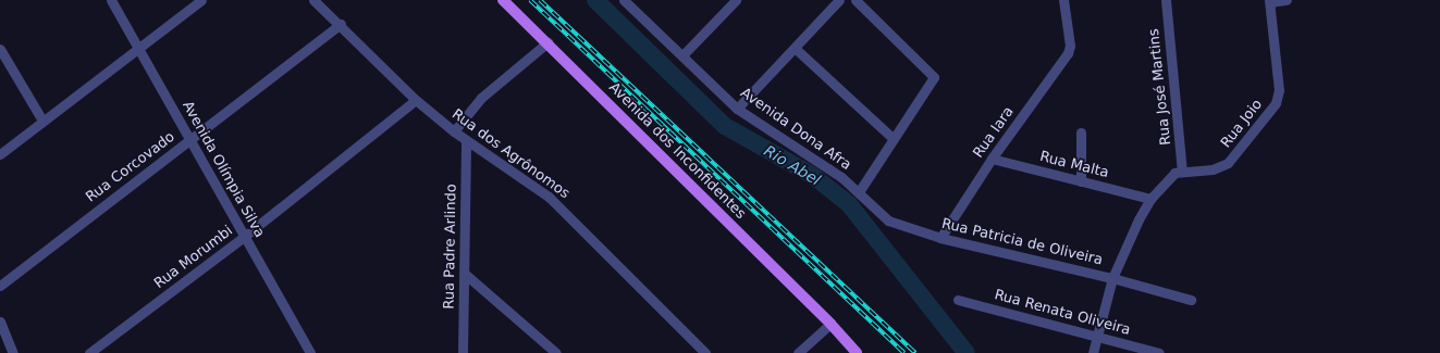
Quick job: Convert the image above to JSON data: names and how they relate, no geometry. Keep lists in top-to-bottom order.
{
  "streets": {
    "main road": ["Avenida dos Inconfidentes"],
    "street": [
      "Rua José Martins",
      "Rua Joio",
      "Avenida Dona Afra",
      "Rua Iara",
      "Rua dos Agrônomos",
      "Rua Malta",
      "Rua Corcovado",
      "Avenida Olímpia Silva",
      "Rua Patricia de Oliveira",
      "Rua Padre Arlindo",
      "Rua Morumbi",
      "Rua Renata Oliveira"
    ]
  },
  "crossings": [
    ["Rua José Martins", "Rua Joio"],
    ["Avenida Dona Afra", "Rua Patricia de Oliveira"],
    ["Rua Iara", "Rua Malta"],
    ["Rua Iara", "Rua Patricia de Oliveira"],
    ["Rua dos Agrônomos", "Rua Corcovado"],
    ["Rua dos Agrônomos", "Rua Padre Arlindo"],
    ["Rua dos Agrônomos", "Rua Morumbi"],
    ["Rua Corcovado", "Avenida Olímpia Silva"],
    ["Avenida Olímpia Silva", "Rua Morumbi"]
  ],
  "water": ["Rio Abel"]
}
